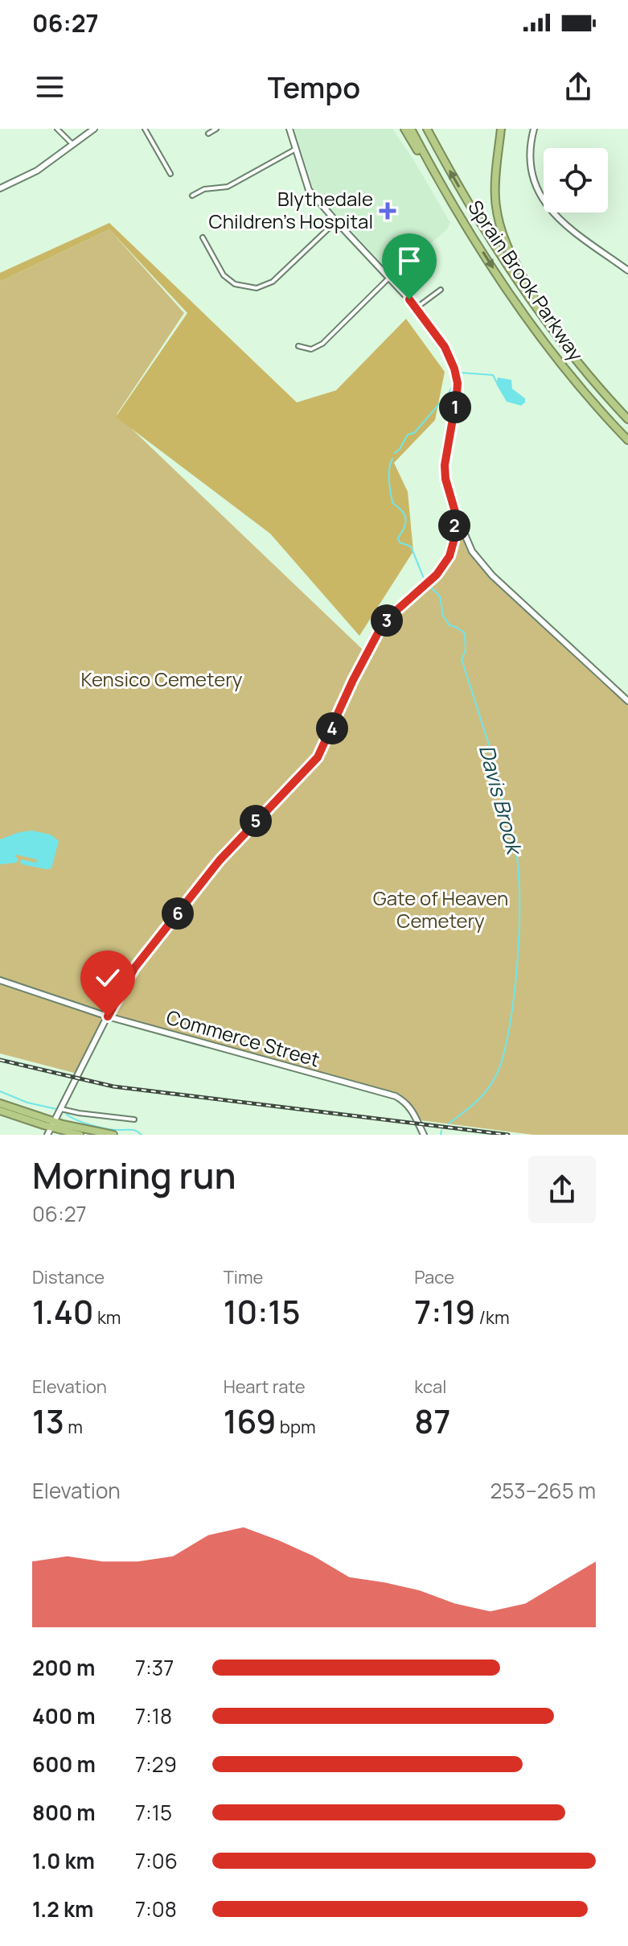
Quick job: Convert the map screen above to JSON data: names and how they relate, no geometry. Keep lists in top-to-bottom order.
{
  "streets": {
    "highway": ["Sprain Brook Parkway"],
    "street": ["Commerce Street"]
  },
  "water": ["Davis Brook"],
  "parks": ["Kensico Cemetery", "Gate of Heaven Cemetery"],
  "places": {
    "health": ["Blythedale Children's Hospital"]
  },
  "page": {
    "status": "06:27",
    "header": "Tempo",
    "pins": [
      "1",
      "2",
      "3",
      "4",
      "5",
      "6"
    ],
    "heading": ["Morning run", "06:27"],
    "stats": [
      ["Distance", "1.40 km"],
      ["Time", "10:15"],
      ["Pace", "7:19 /km"],
      ["Elevation", "13 m"],
      ["Heart rate", "169 bpm"],
      ["kcal", "87"]
    ],
    "chart": ["Elevation", "253–265 m"],
    "list": [
      {
        "name": "200 m",
        "note": "7:37"
      },
      {
        "name": "400 m",
        "note": "7:18"
      },
      {
        "name": "600 m",
        "note": "7:29"
      },
      {
        "name": "800 m",
        "note": "7:15"
      },
      {
        "name": "1.0 km",
        "note": "7:06"
      },
      {
        "name": "1.2 km",
        "note": "7:08"
      }
    ]
  }
}
